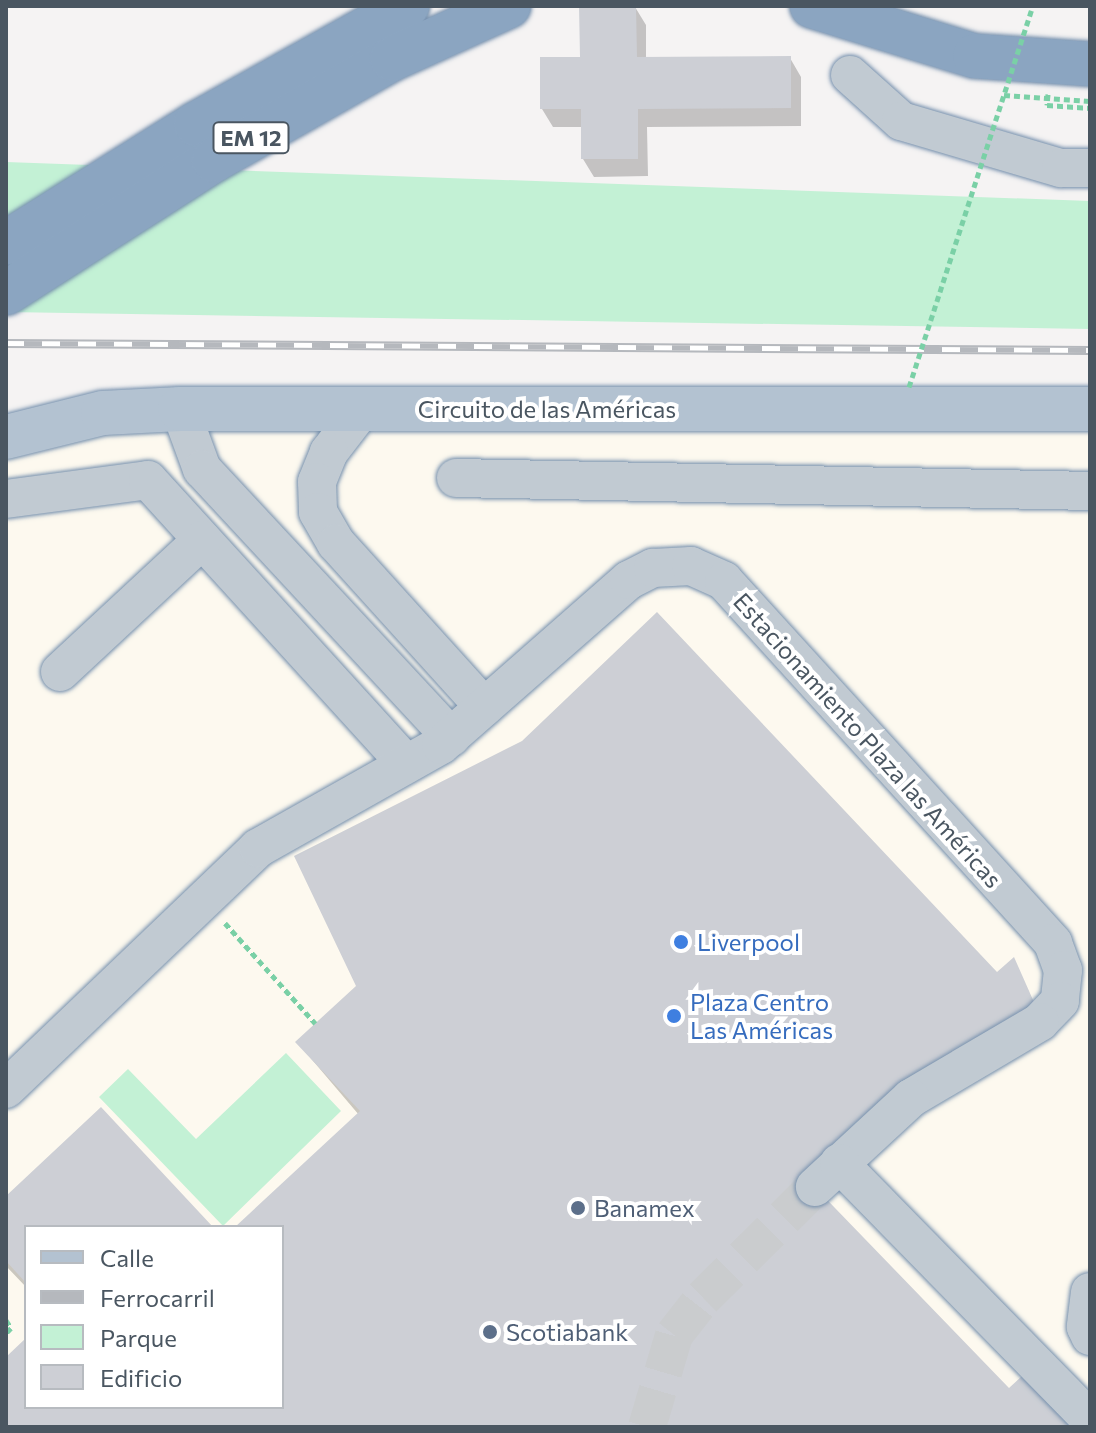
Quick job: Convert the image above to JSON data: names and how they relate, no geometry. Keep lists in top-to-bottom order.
{
  "streets": {
    "highway": ["EM 12"],
    "main road": ["Circuito de las Américas"],
    "lane": ["Estacionamiento Plaza las Américas"]
  },
  "places": [
    "Liverpool",
    "Plaza Centro Las Américas",
    "Banamex",
    "Scotiabank"
  ],
  "legend": [
    "Calle",
    "Ferrocarril",
    "Parque",
    "Edificio"
  ]
}
